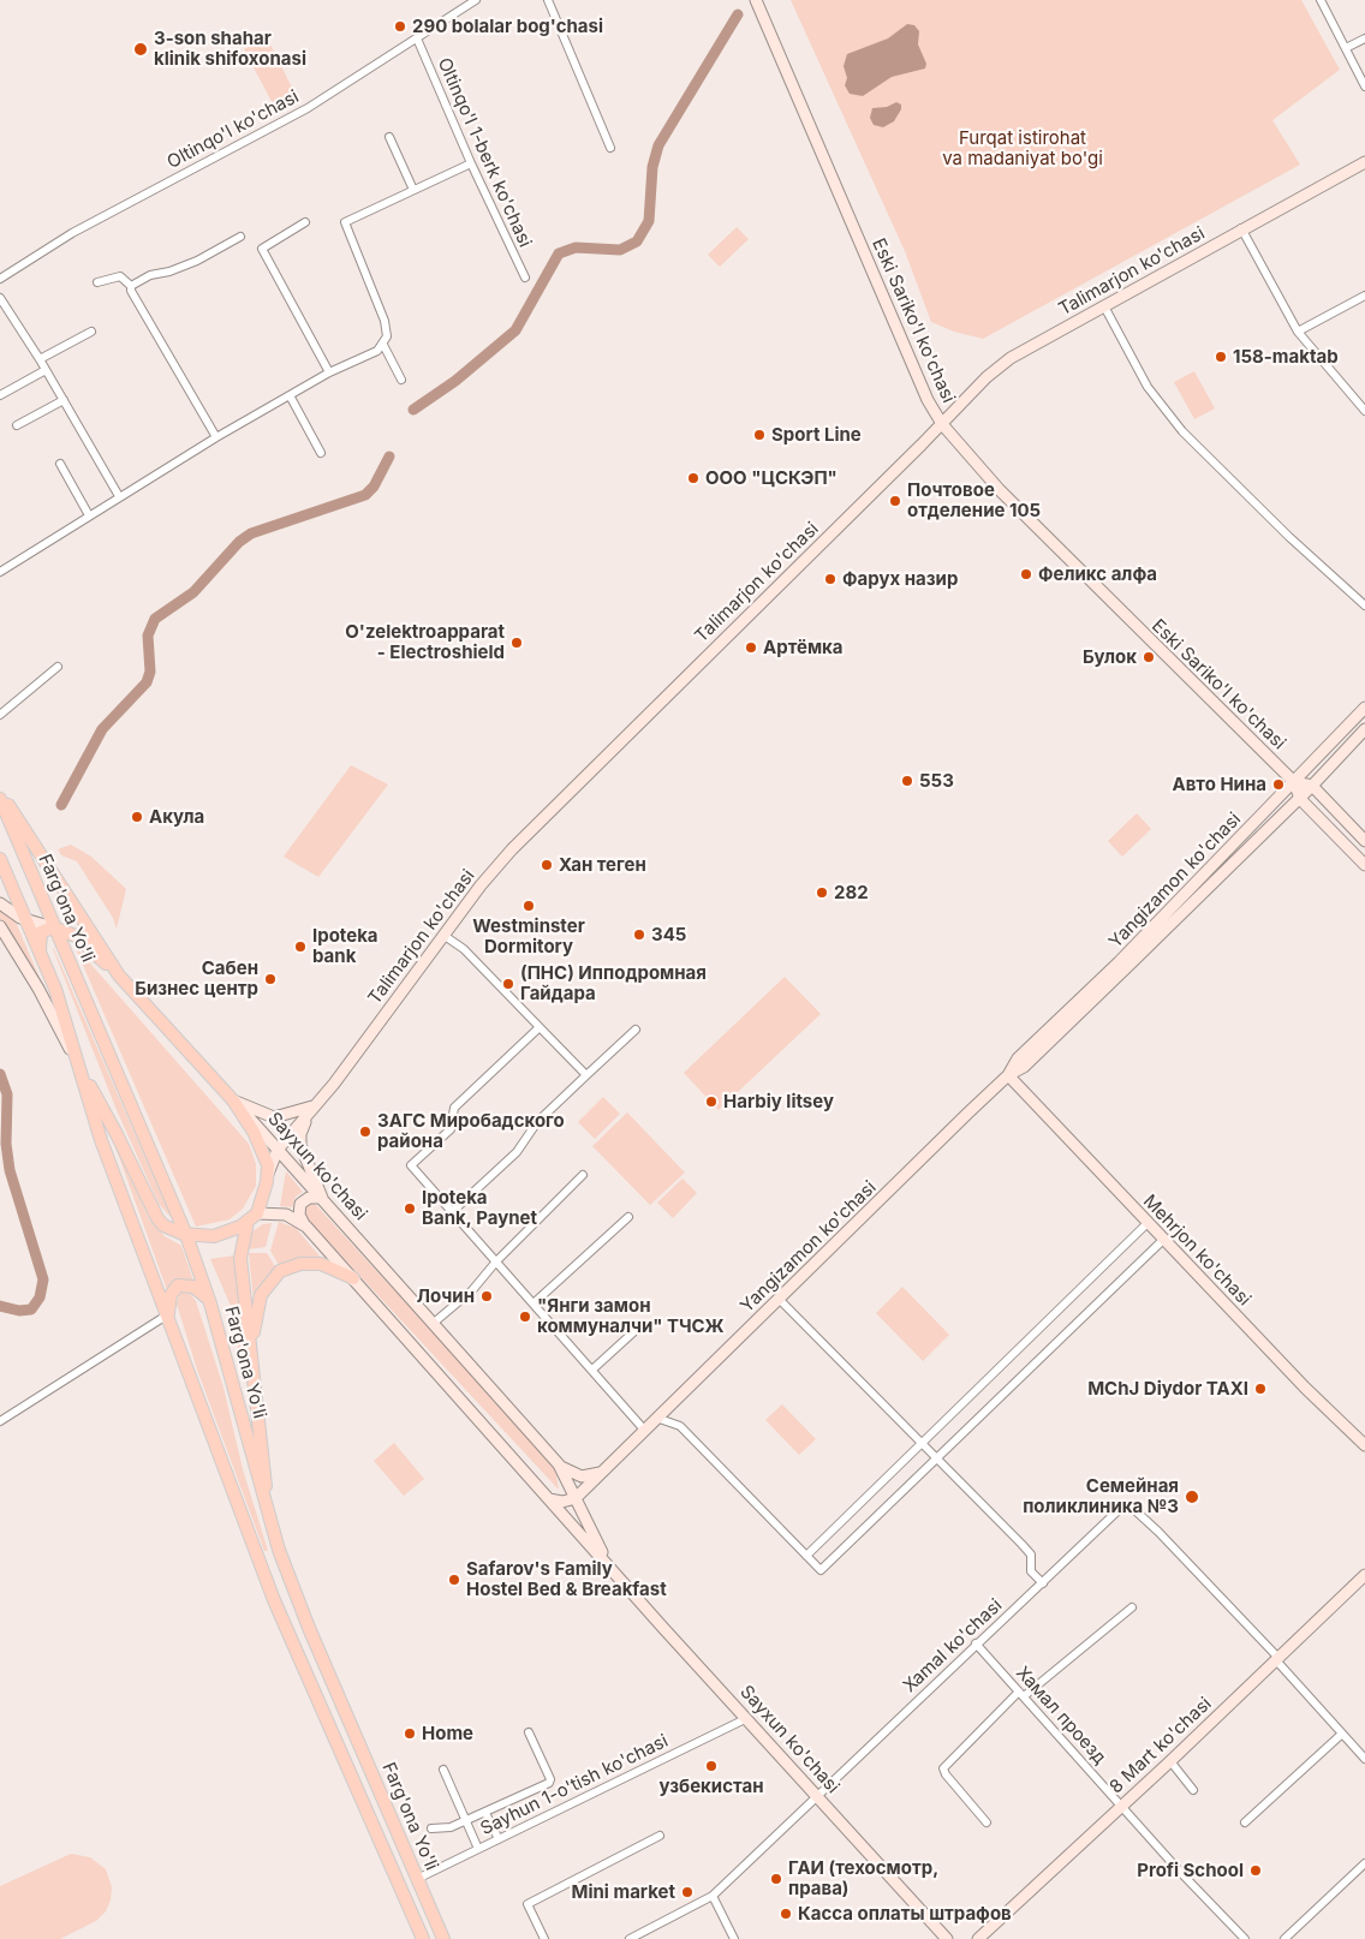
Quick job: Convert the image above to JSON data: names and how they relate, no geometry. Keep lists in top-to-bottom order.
{
  "streets": {
    "main road": ["Farg'ona Yo'li", "Sayxun ko'chasi"],
    "street": [
      "Oltinqo'l ko'chasi",
      "Oltinqo'l 1-berk ko'chasi",
      "Talimarjon ko'chasi",
      "Eski Sariko'l ko'chasi",
      "Yangizamon ko'chasi",
      "Mehrjon ko'chasi",
      "Xamal ko'chasi",
      "Хамал проезд",
      "8 Mart ko'chasi",
      "Sayhun 1-o'tish ko'chasi"
    ]
  },
  "crossings": [
    ["Oltinqo'l ko'chasi", "Oltinqo'l 1-berk ko'chasi"],
    ["Talimarjon ko'chasi", "Eski Sariko'l ko'chasi"],
    ["Talimarjon ko'chasi", "Sayxun ko'chasi"],
    ["Eski Sariko'l ko'chasi", "Yangizamon ko'chasi"],
    ["Yangizamon ko'chasi", "Sayxun ko'chasi"],
    ["Yangizamon ko'chasi", "Mehrjon ko'chasi"],
    ["Farg'ona Yo'li", "Sayhun 1-o'tish ko'chasi"],
    ["Sayxun ko'chasi", "Xamal ko'chasi"],
    ["Sayxun ko'chasi", "Sayhun 1-o'tish ko'chasi"],
    ["Xamal ko'chasi", "Хамал проезд"],
    ["Xamal ko'chasi", "8 Mart ko'chasi"],
    ["Хамал проезд", "8 Mart ko'chasi"]
  ],
  "parks": ["Furqat istirohat va madaniyat bo'gi"],
  "places": [
    "290 bolalar bog'chasi",
    "3-son shahar klinik shifoxonasi",
    "158-maktab",
    "Sport Line",
    "ООО \"ЦСКЭП\"",
    "Почтовое отделение 105",
    "Феликс алфа",
    "Фарух назир",
    "O'zelektroapparat - Electroshield",
    "Артёмка",
    "Булок",
    "553",
    "Авто Нина",
    "Акула",
    "Хан теген",
    "282",
    "Westminster Dormitory",
    "345",
    "Ipoteka bank",
    "Сабен Бизнес центр",
    "(ПНС) Ипподромная Гайдара",
    "Harbiy litsey",
    "ЗАГС Миробадского района",
    "Ipoteka Bank, Paynet",
    "Лочин",
    "\"Янги замон коммуналчи\" ТЧСЖ",
    "MChJ Diydor TAXI",
    "Семейная поликлиника №3",
    "Safarov's Family Hostel Bed & Breakfast",
    "Home",
    "узбекистан",
    "Profi School",
    "ГАИ (техосмотр, права)",
    "Mini market",
    "Касса оплаты штрафов"
  ]
}
